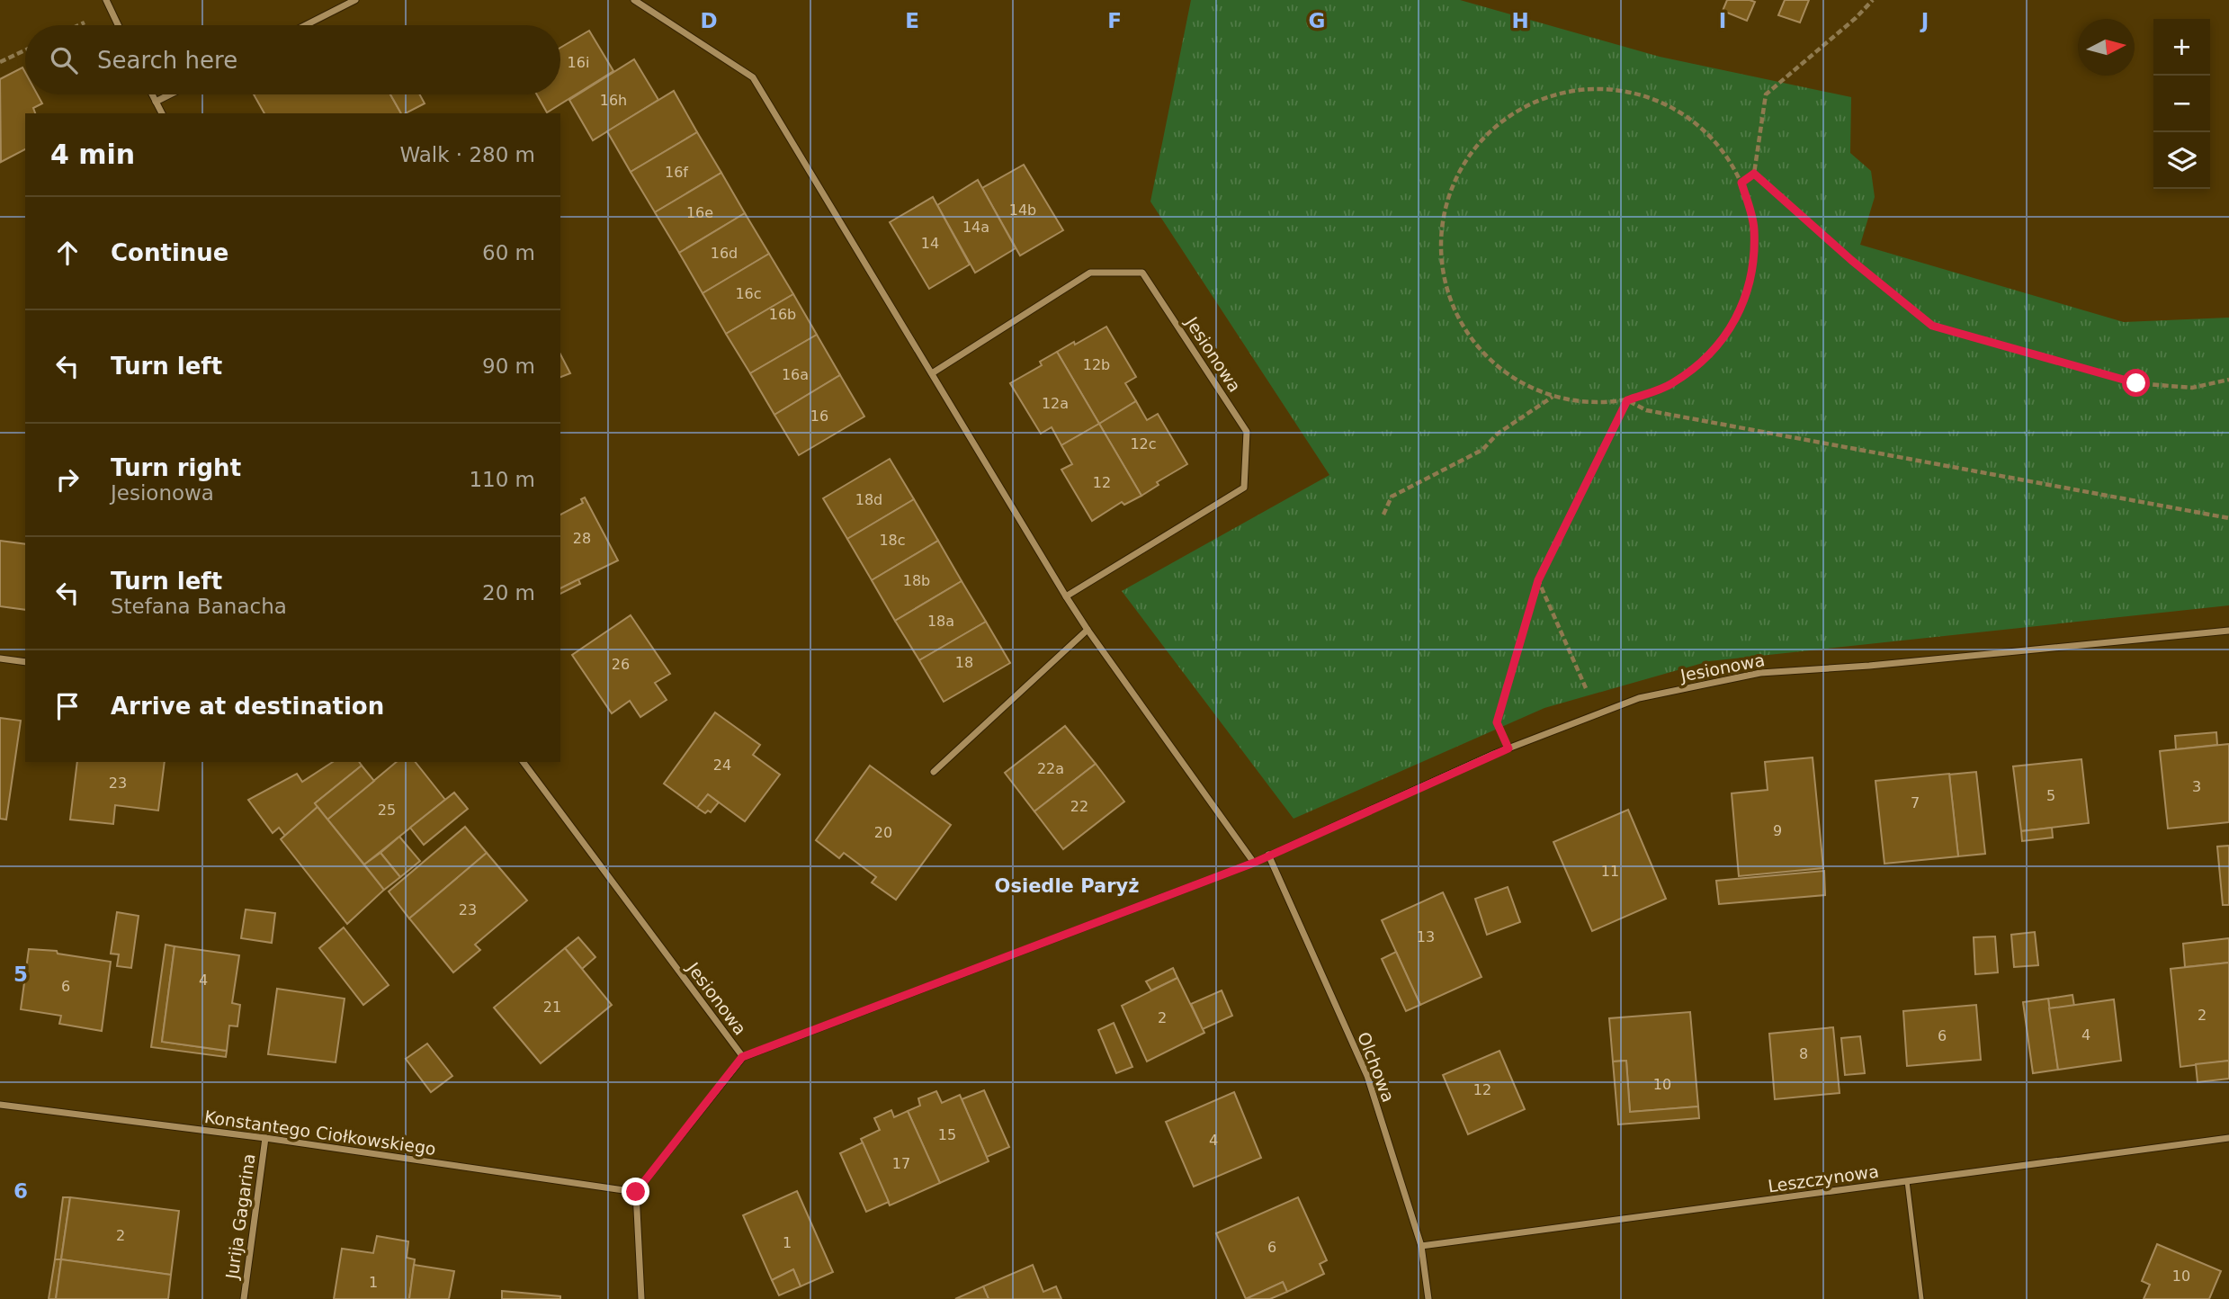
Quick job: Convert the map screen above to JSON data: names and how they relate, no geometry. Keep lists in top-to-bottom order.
{
  "streets": {
    "street": [
      "Jesionowa",
      "Olchowa",
      "Konstantego Ciołkowskiego",
      "Leszczynowa",
      "Jurija Gagarina"
    ]
  },
  "crossings": [
    ["Jesionowa", "Olchowa"],
    ["Olchowa", "Leszczynowa"],
    ["Konstantego Ciołkowskiego", "Jurija Gagarina"]
  ],
  "districts": ["Osiedle Paryż"],
  "house_numbers": [
    "16i",
    "16h",
    "16f",
    "14b",
    "16e",
    "14a",
    "14",
    "16d",
    "16c",
    "16b",
    "12b",
    "16a",
    "12a",
    "16",
    "12c",
    "12",
    "18d",
    "28",
    "18c",
    "18b",
    "18a",
    "18",
    "26",
    "24",
    "22a",
    "23",
    "3",
    "5",
    "7",
    "22",
    "25",
    "9",
    "20",
    "11",
    "23",
    "13",
    "4",
    "6",
    "21",
    "2",
    "2",
    "4",
    "6",
    "8",
    "10",
    "12",
    "15",
    "4",
    "17",
    "2",
    "1",
    "6",
    "10",
    "1"
  ],
  "north": "right",
  "page": {
    "map_buttons": ["+", "−"],
    "search": "Search here",
    "heading": ["4 min", "Walk · 280 m"],
    "list": [
      ["Continue", "60 m"],
      ["Turn left", "90 m"],
      ["Turn right", "Jesionowa", "110 m"],
      ["Turn left", "Stefana Banacha", "20 m"],
      "Arrive at destination"
    ]
  },
  "grid": {
    "columns": [
      "D",
      "E",
      "F",
      "G",
      "H",
      "I",
      "J"
    ],
    "rows": ["5", "6"]
  }
}
